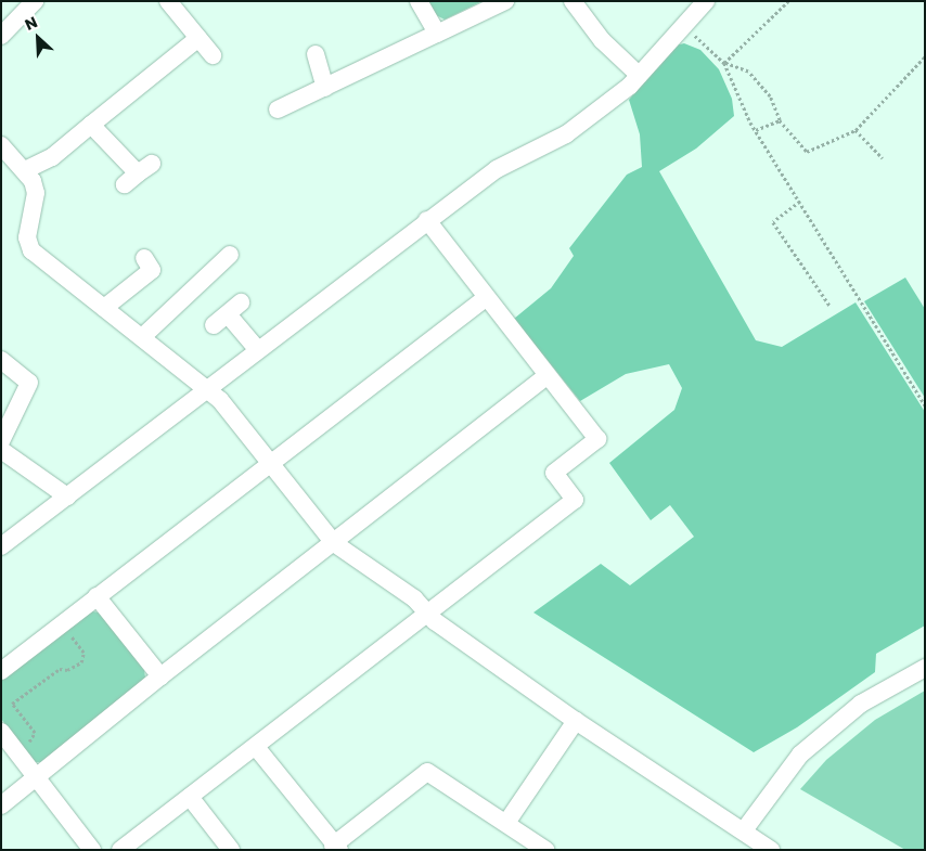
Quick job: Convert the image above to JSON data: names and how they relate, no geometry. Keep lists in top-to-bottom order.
{
  "north": "top left"
}
